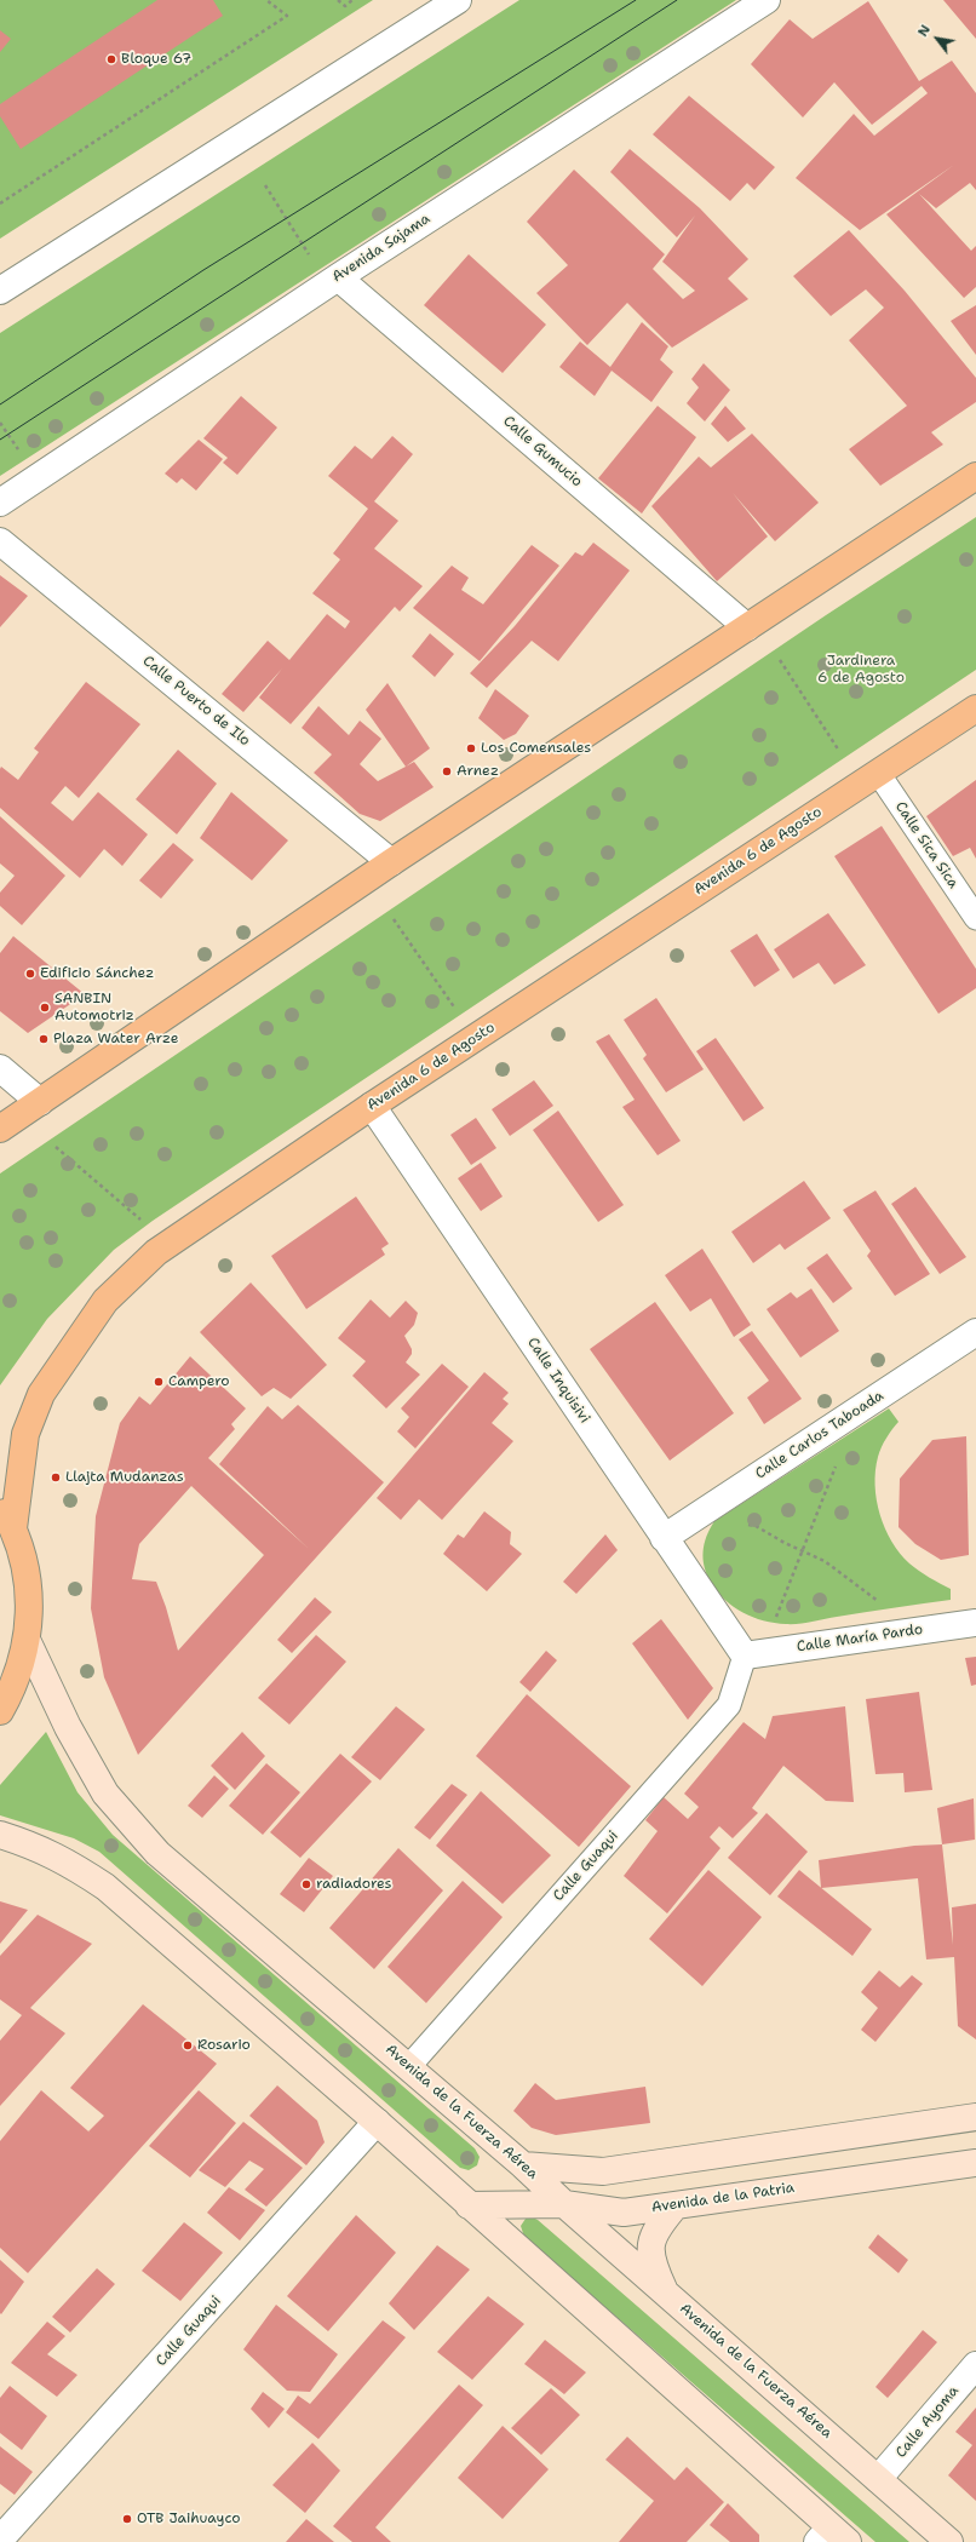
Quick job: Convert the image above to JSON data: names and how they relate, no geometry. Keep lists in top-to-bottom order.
{
  "streets": {
    "main road": ["Avenida 6 de Agosto", "Avenida de la Fuerza Aérea", "Avenida de la Patria"],
    "street": [
      "Avenida Sajama",
      "Calle Gumucio",
      "Calle Puerto de Ilo",
      "Calle Inquisivi",
      "Calle Carlos Taboada",
      "Calle María Pardo",
      "Calle Guaqui",
      "Calle Ayoma"
    ],
    "lane": ["Calle Sica Sica"]
  },
  "crossings": [
    ["Avenida Sajama", "Calle Gumucio"],
    ["Calle Sica Sica", "Avenida 6 de Agosto"],
    ["Avenida 6 de Agosto", "Calle Inquisivi"],
    ["Calle Inquisivi", "Calle Carlos Taboada"],
    ["Calle Inquisivi", "Calle María Pardo"],
    ["Calle Inquisivi", "Calle Guaqui"],
    ["Calle María Pardo", "Calle Guaqui"],
    ["Calle Guaqui", "Avenida de la Fuerza Aérea"],
    ["Avenida de la Fuerza Aérea", "Avenida de la Patria"],
    ["Avenida de la Fuerza Aérea", "Calle Ayoma"]
  ],
  "parks": ["Jardinera 6 de Agosto"],
  "places": [
    "Bloque 67",
    "Los Comensales",
    "Arnez",
    "Edificio Sánchez",
    "SANBIN Automotriz",
    "Plaza Water Arze",
    "Campero",
    "Llajta Mudanzas",
    "radiadores",
    "Rosario",
    "OTB Jaihuayco"
  ],
  "north": "top left"
}
